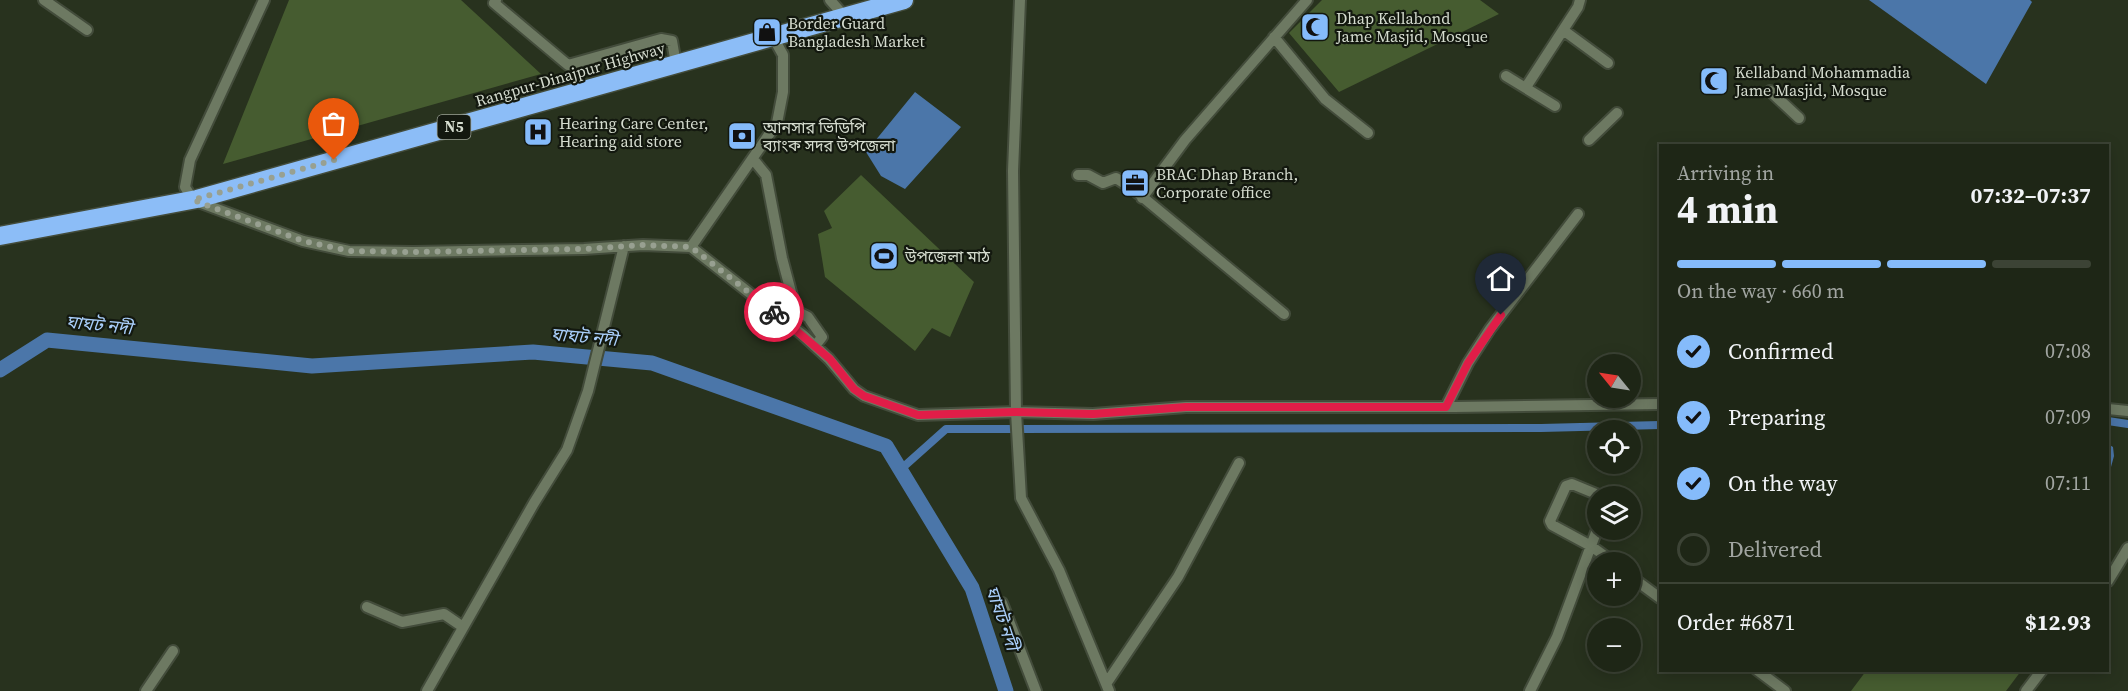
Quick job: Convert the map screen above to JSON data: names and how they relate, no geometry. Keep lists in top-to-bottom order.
{
  "streets": {
    "highway": ["Rangpur-Dinajpur Highway", "N5"]
  },
  "water": ["ঘাঘট নদী"],
  "places": {
    "mosque": ["Dhap Kellabond Jame Masjid, Mosque", "Kellaband Mohammadia Jame Masjid, Mosque"],
    "shop": ["Border Guard Bangladesh Market"],
    "hospital": ["Hearing Care Center, Hearing aid store"],
    "bank": ["আনসার ভিডিপি ব্যাংক সদর উপজেলা"],
    "office": ["BRAC Dhap Branch, Corporate office"],
    "sports": ["উপজেলা মাঠ"]
  },
  "north": "top left",
  "page": {
    "heading": ["4 min", "Arriving in", "07:32–07:37"],
    "panel": ["Order #6871", "$12.93"],
    "bar": "On the way · 660 m",
    "list": [
      ["Confirmed", "07:08"],
      ["Preparing", "07:09"],
      ["On the way", "07:11"],
      "Delivered"
    ],
    "map_buttons": ["+", "−"]
  }
}
